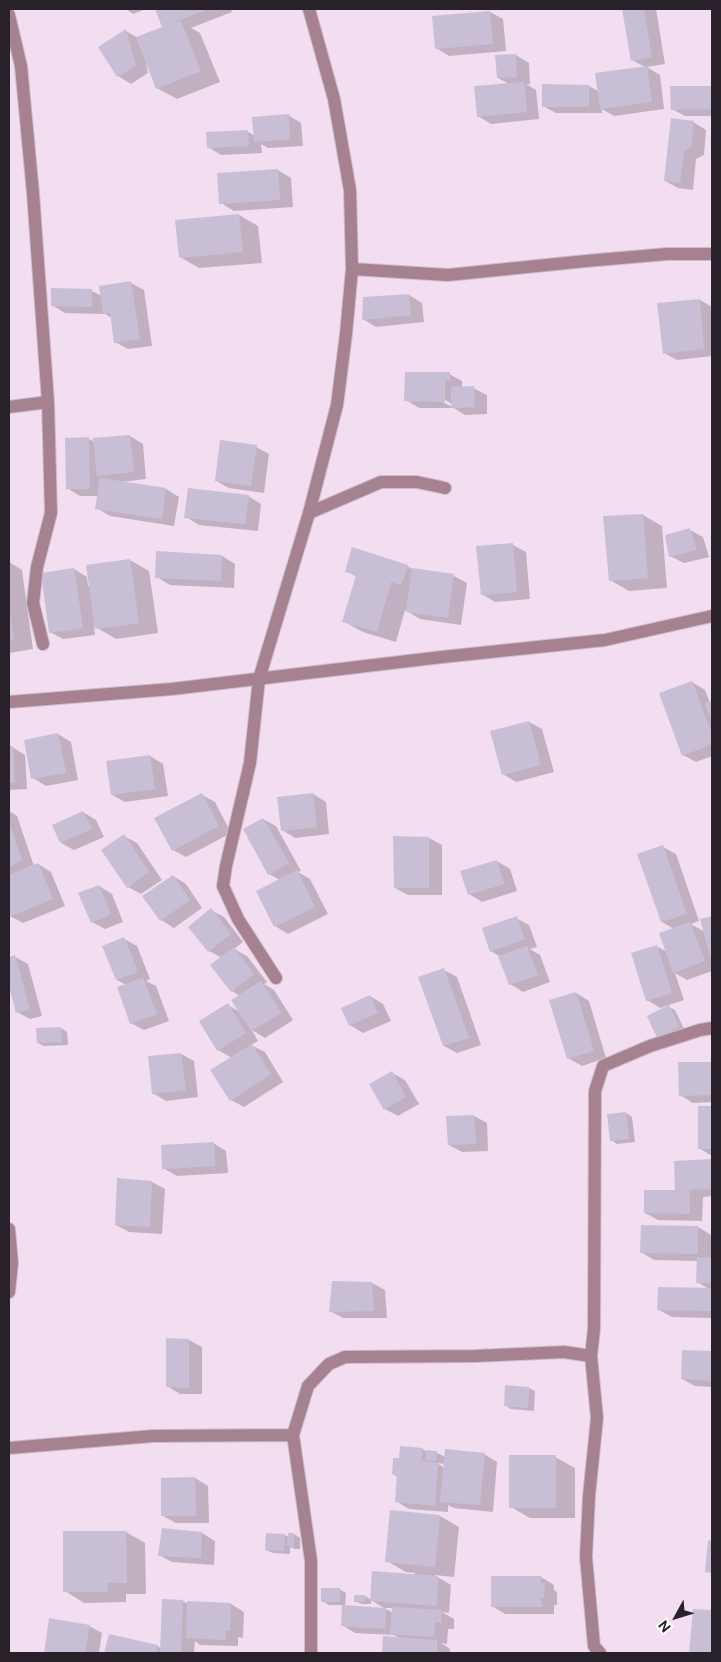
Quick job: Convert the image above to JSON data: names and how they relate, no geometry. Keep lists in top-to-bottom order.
{
  "north": "bottom left"
}
